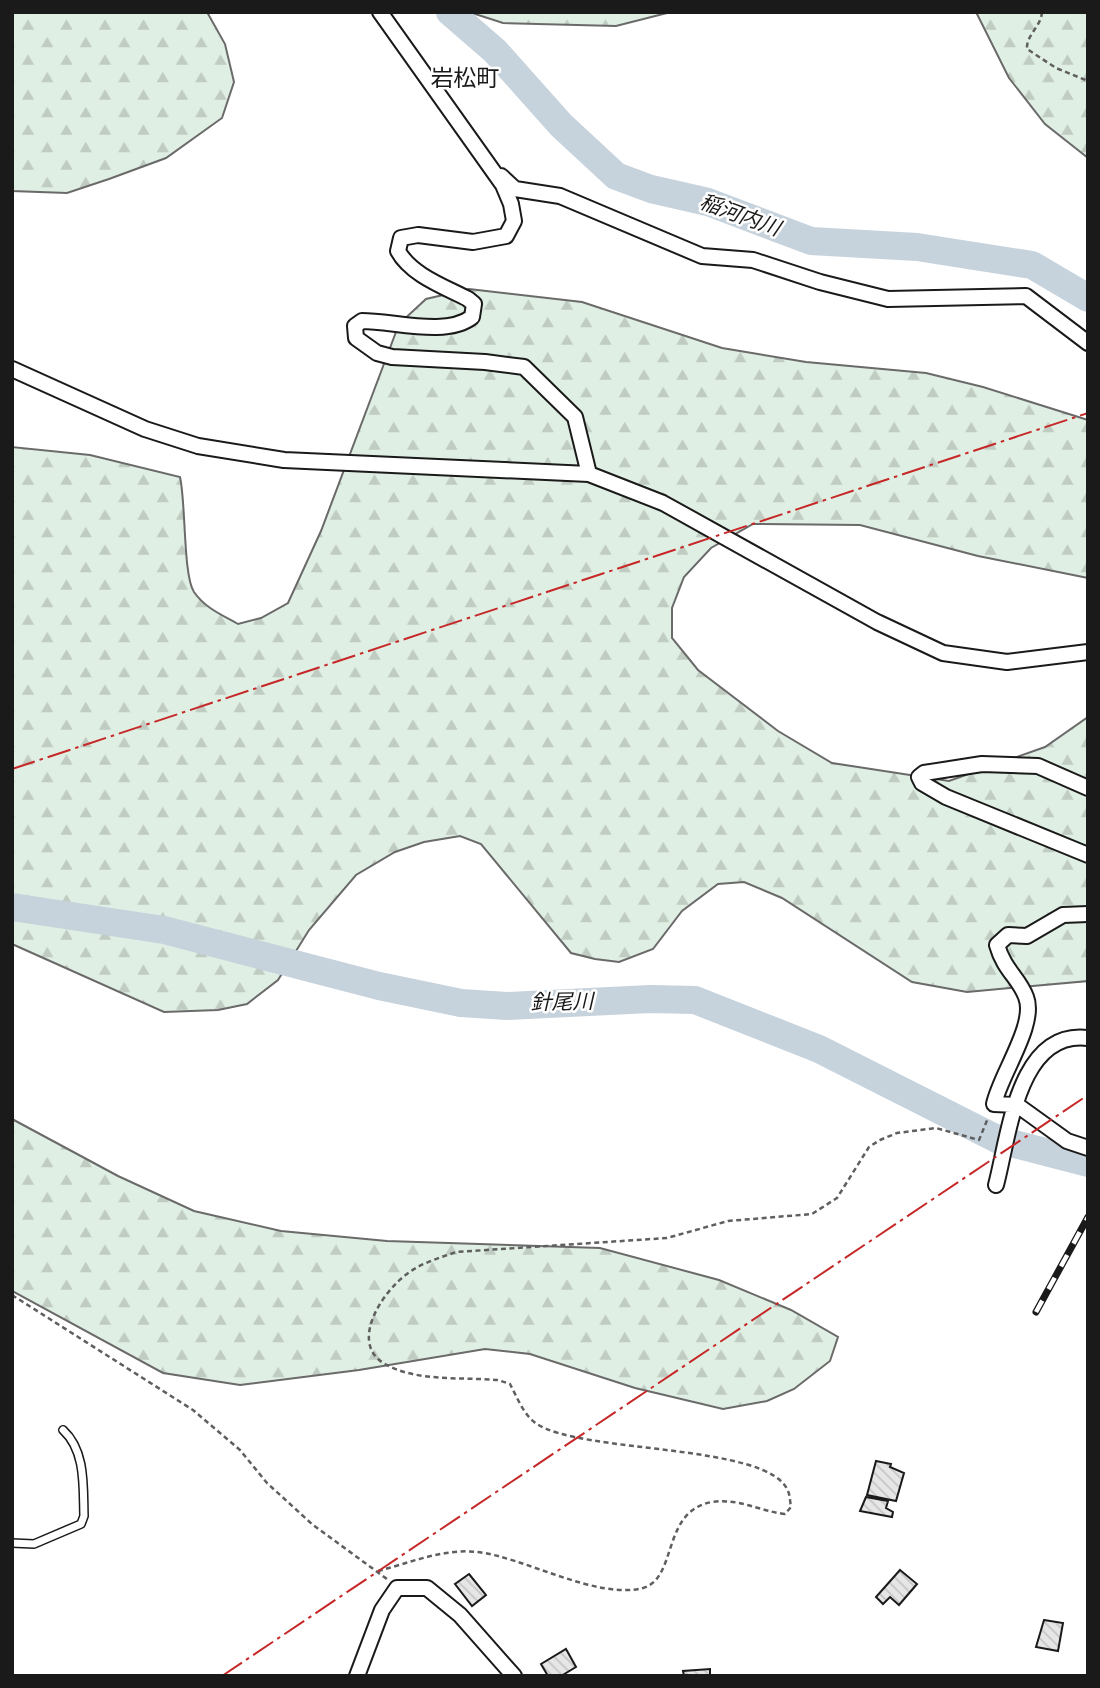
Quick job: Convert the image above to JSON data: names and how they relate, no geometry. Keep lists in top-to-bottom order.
{
  "districts": ["岩松町"],
  "water": ["稲河内川", "針尾川"]
}
